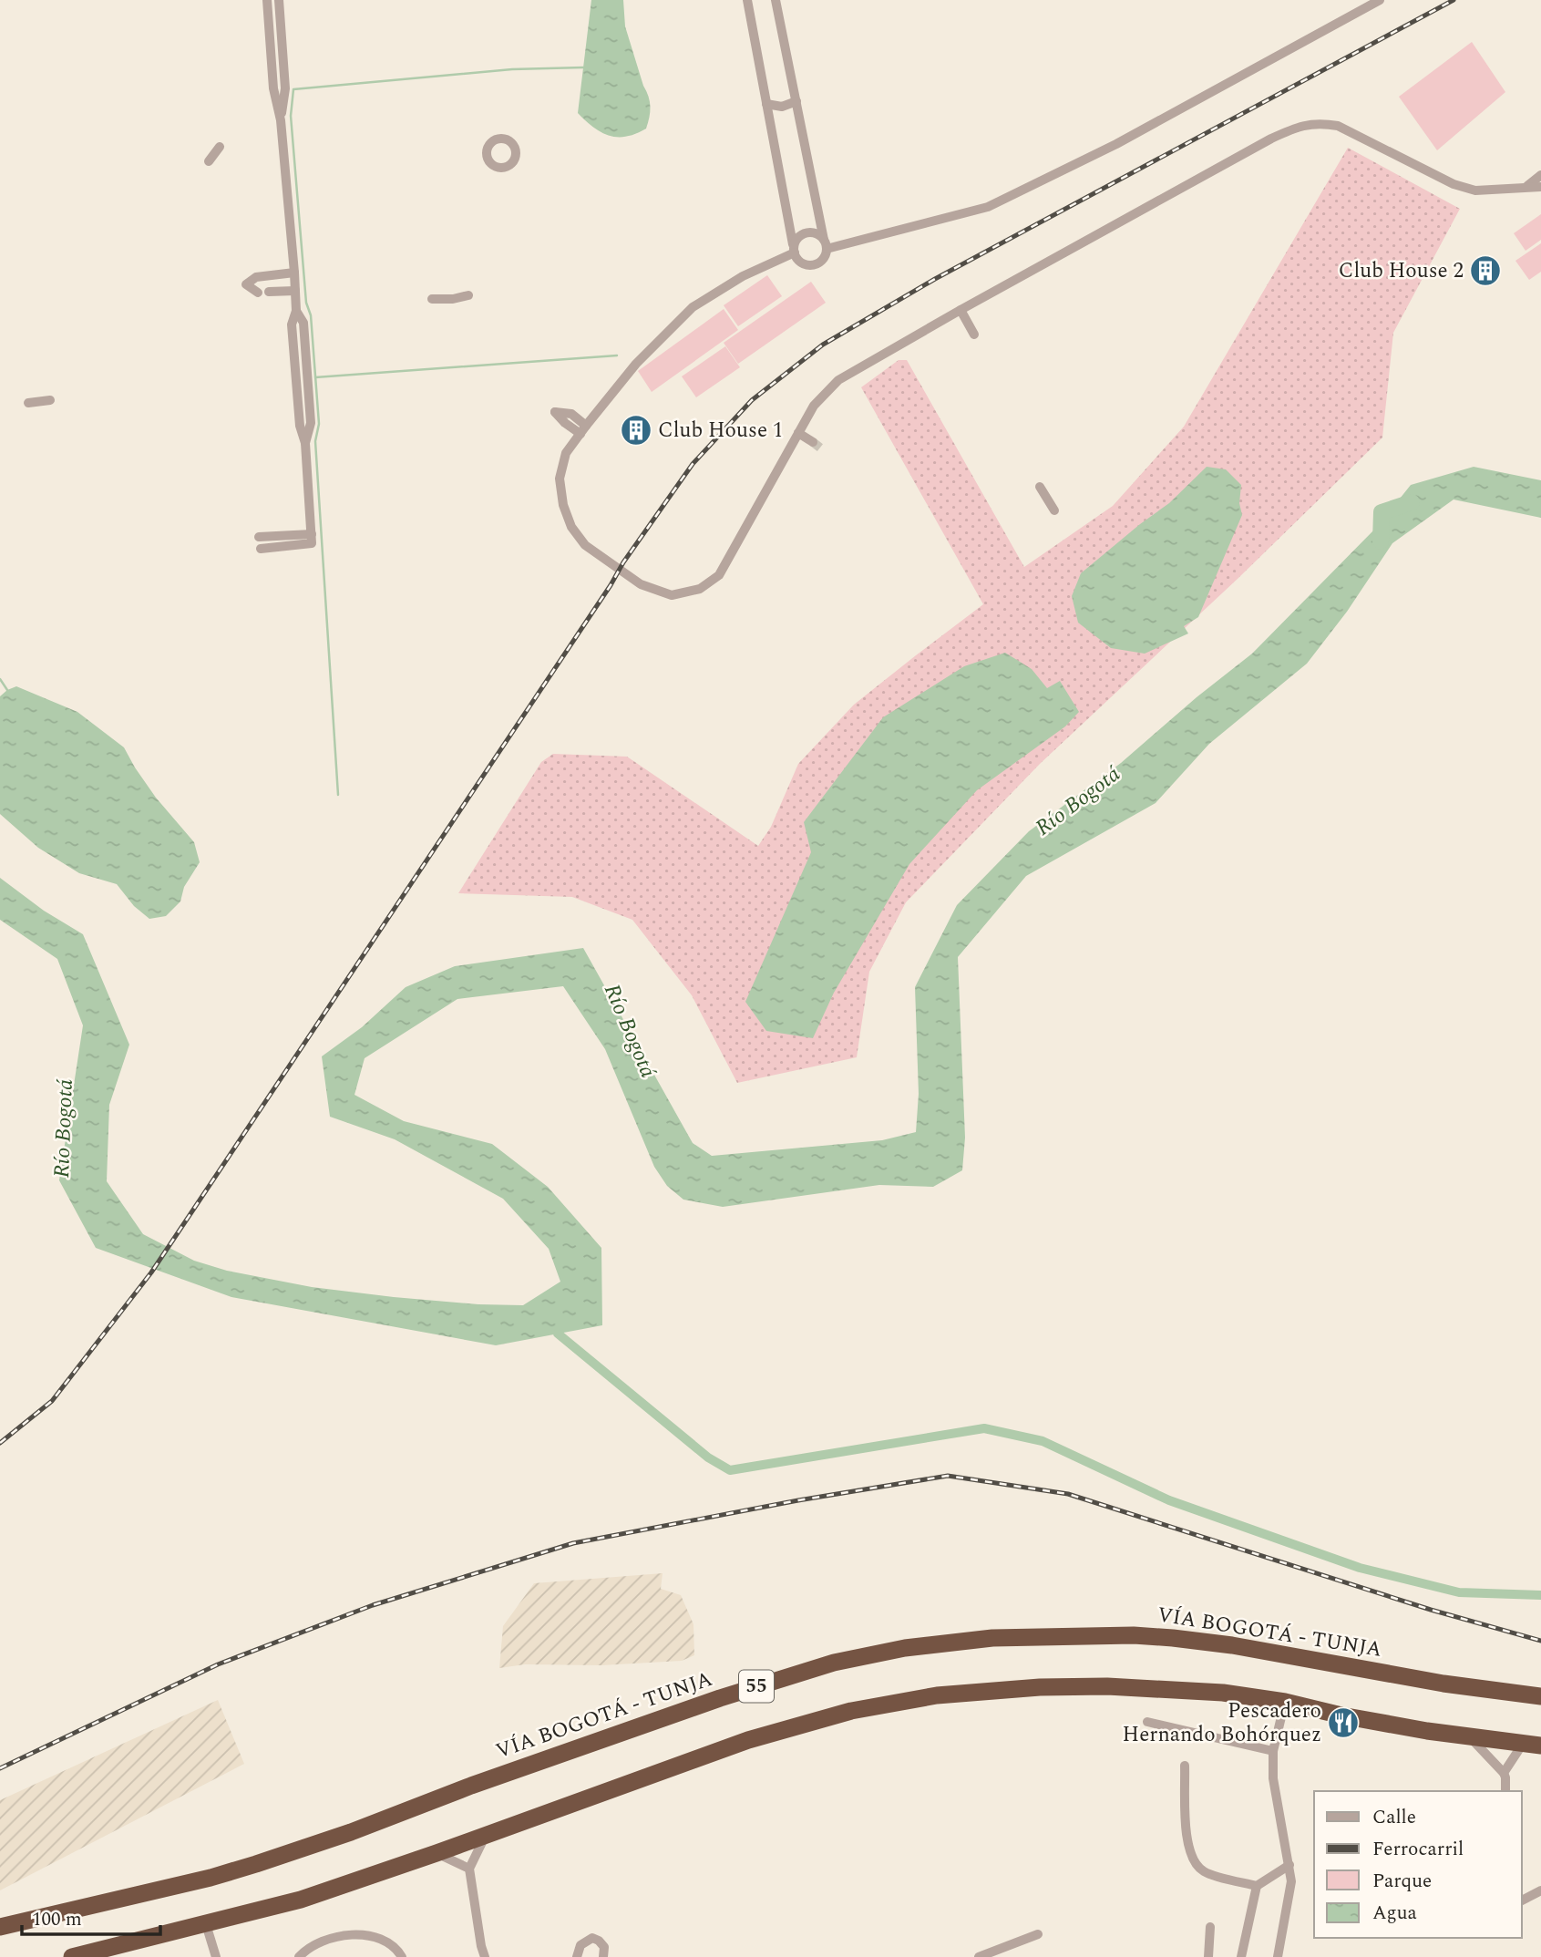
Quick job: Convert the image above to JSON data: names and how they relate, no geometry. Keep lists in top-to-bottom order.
{
  "streets": {
    "highway": ["VÍA BOGOTÁ - TUNJA", "55"]
  },
  "water": ["Río Bogotá"],
  "places": {
    "building": ["Club House 2", "Club House 1"],
    "restaurant": ["Pescadero Hernando Bohórquez"]
  },
  "legend": [
    "Calle",
    "Ferrocarril",
    "Parque",
    "Agua"
  ],
  "scale_bar": "100 m"
}
